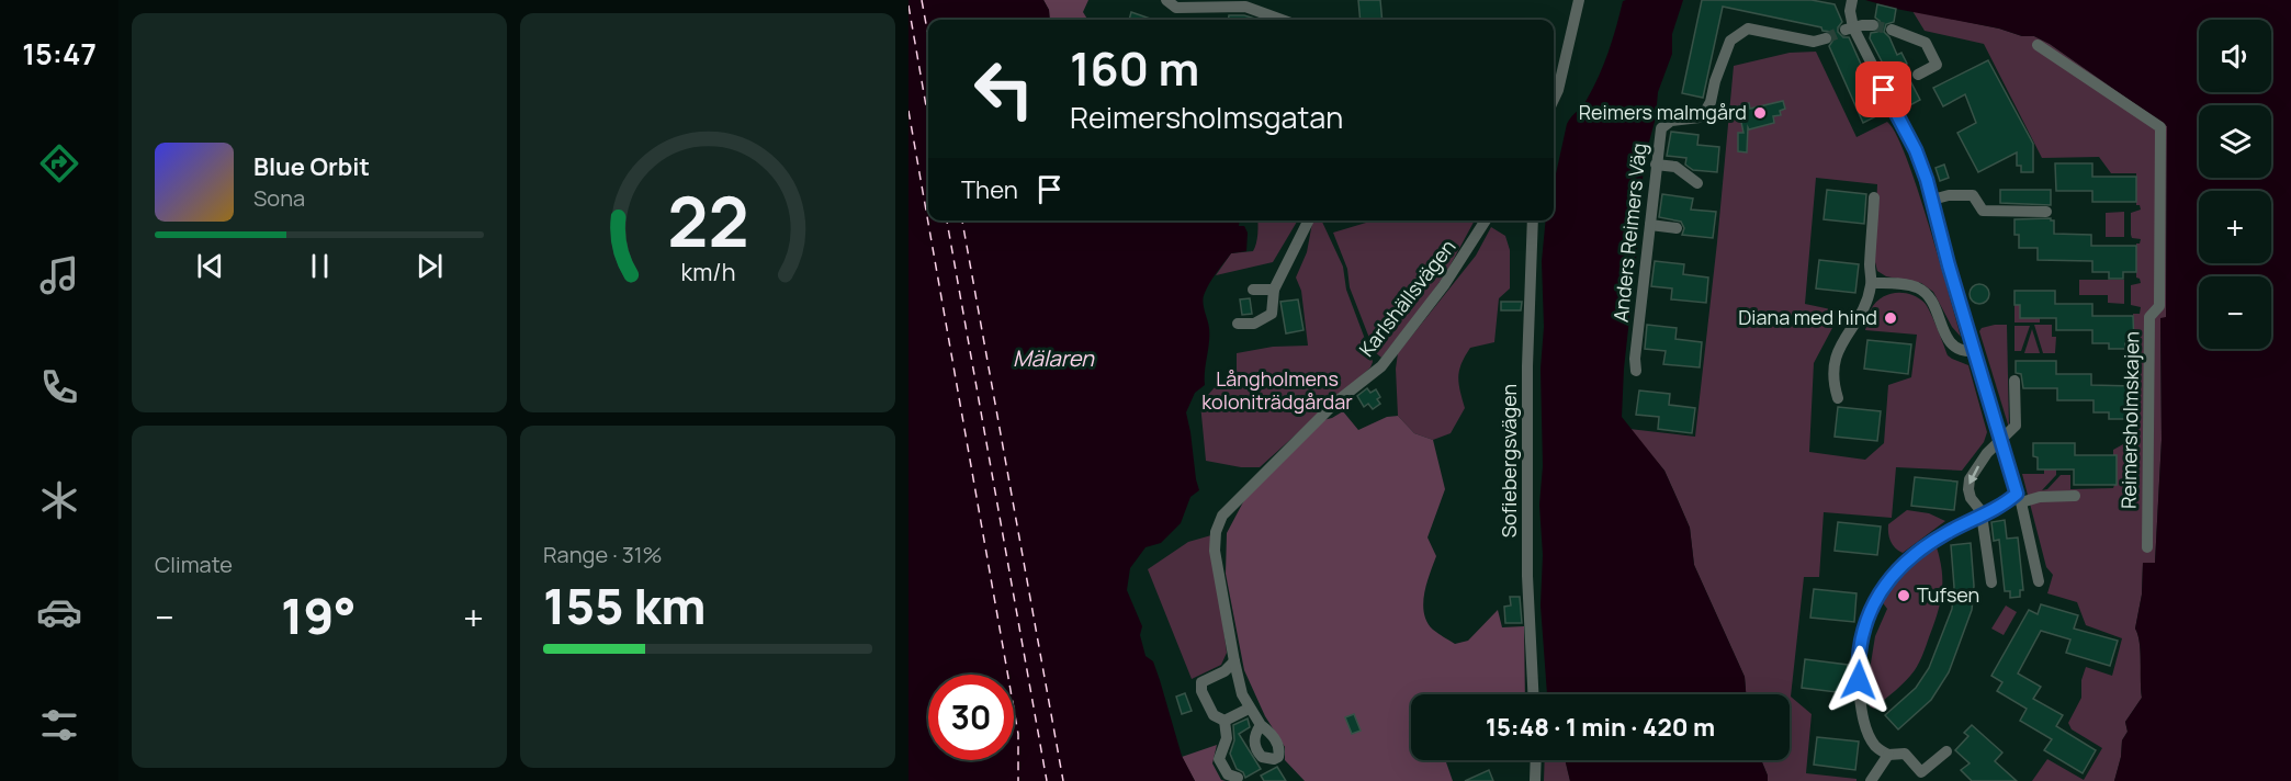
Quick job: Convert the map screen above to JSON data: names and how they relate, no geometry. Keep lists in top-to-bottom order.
{
  "streets": {
    "street": [
      "Anders Reimers Väg",
      "Karlshällsvägen",
      "Reimersholmskajen",
      "Sofiebergsvägen"
    ]
  },
  "water": ["Mälaren"],
  "parks": ["Långholmens koloniträdgårdar"],
  "places": ["Reimers malmgård", "Diana med hind", "Tufsen"],
  "page": {
    "tabs": "15:47",
    "map_buttons": ["+", "−"],
    "turn": ["160 m", "Reimersholmsgatan"],
    "song": ["Blue Orbit", "Sona"],
    "then": "Then",
    "tile": [
      "Climate",
      ["Range · 31%", "155 km"]
    ],
    "heat": ["−", "19°", "+"],
    "limit": "30",
    "trip": "15:48 · 1 min · 420 m",
    "gauge": ["22", "km/h"]
  }
}
